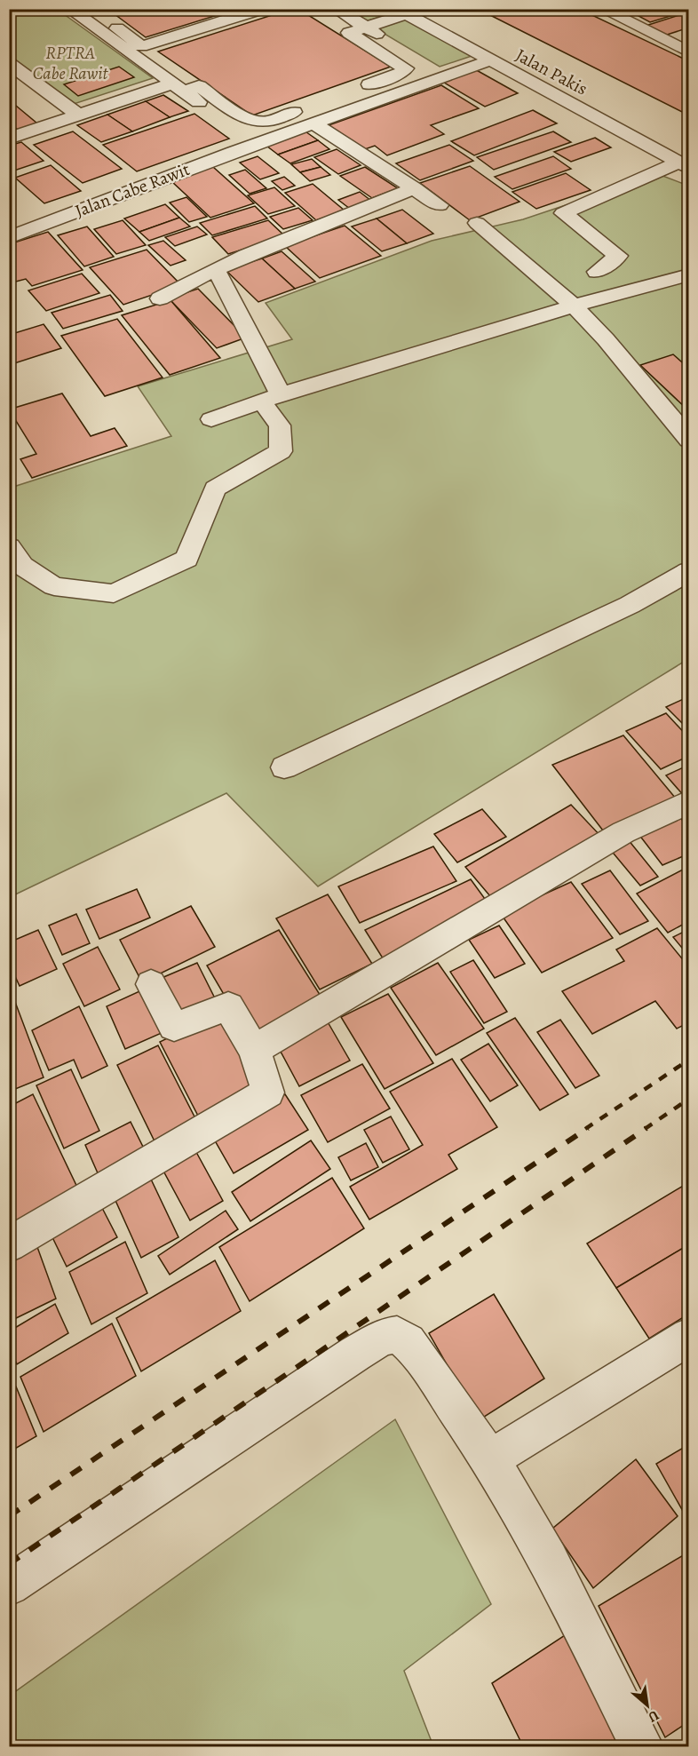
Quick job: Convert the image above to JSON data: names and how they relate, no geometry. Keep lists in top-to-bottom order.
{
  "streets": {
    "street": ["Jalan Pakis", "Jalan Cabe Rawit"]
  },
  "crossings": [
    ["Jalan Pakis", "Jalan Cabe Rawit"]
  ],
  "parks": ["RPTRA Cabe Rawit"],
  "north": "bottom right"
}
